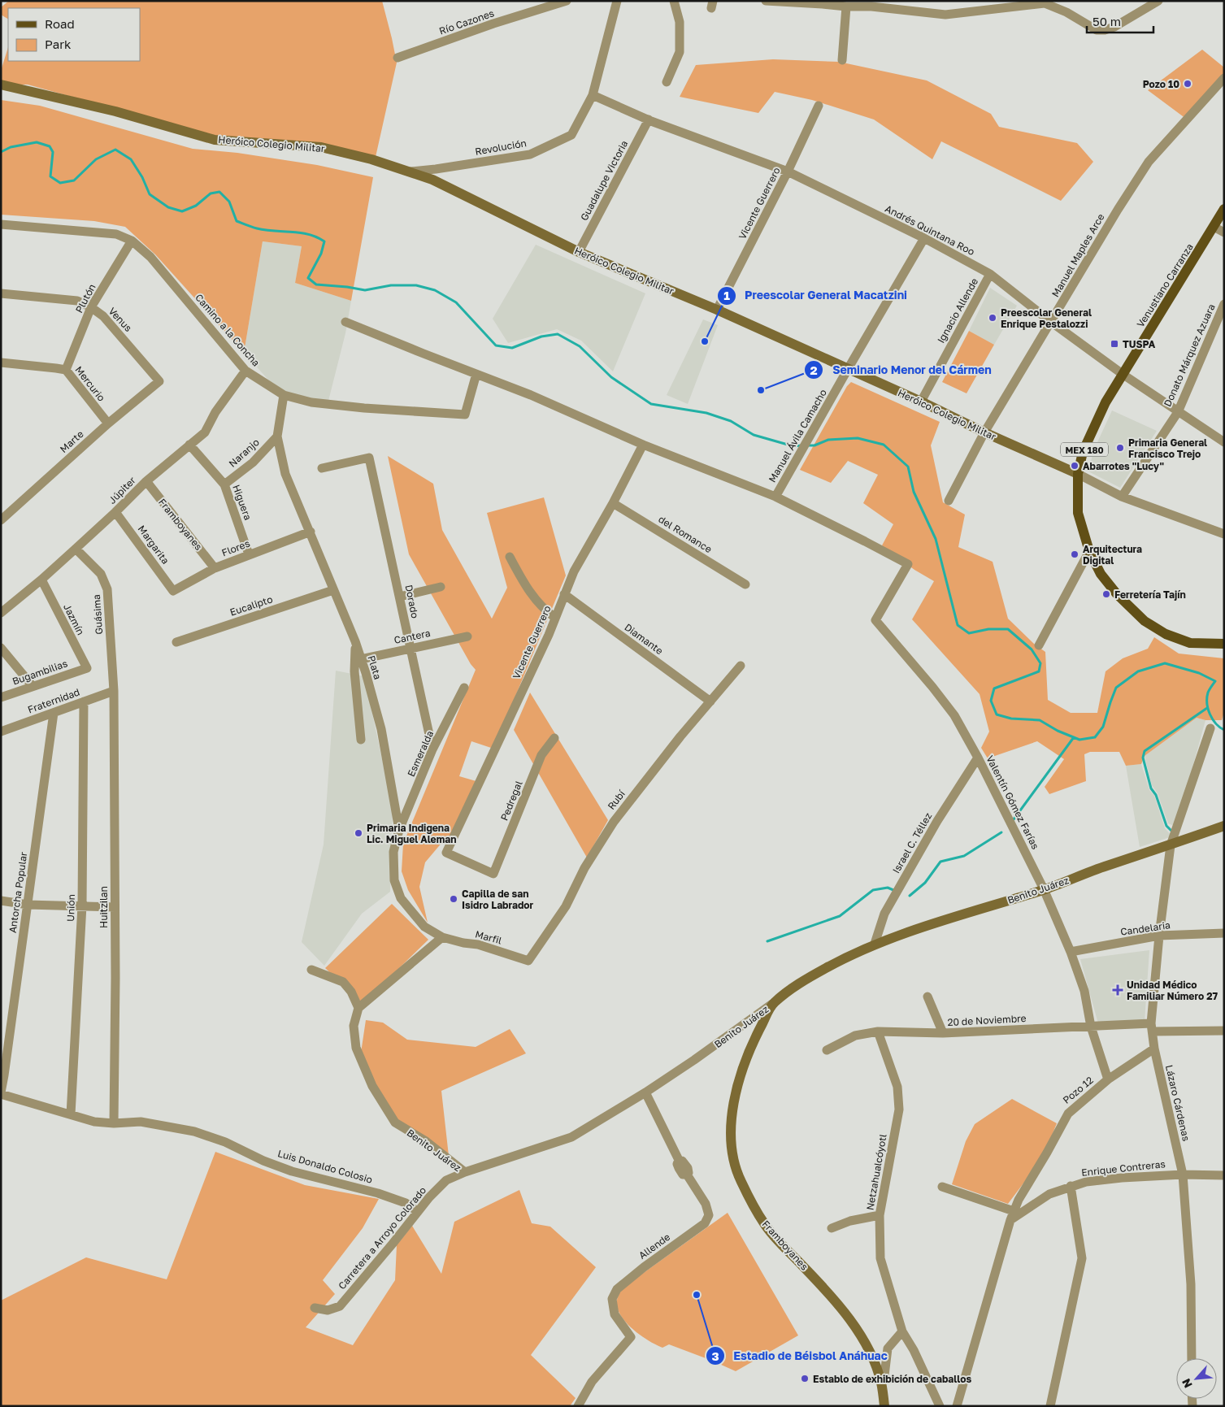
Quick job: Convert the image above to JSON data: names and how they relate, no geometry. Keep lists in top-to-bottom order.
{
  "streets": {
    "main road": ["Venustiano Carranza", "MEX 180"],
    "street": [
      "Río Cazones",
      "Heróico Colegio Militar",
      "Revolución",
      "Guadalupe Victoria",
      "Vicente Guerrero",
      "Andrés Quintana Roo",
      "Manuel Maples Arce",
      "Plutón",
      "Ignacio Allende",
      "Venus",
      "Camino a la Concha",
      "Donato Márquez Azuara",
      "Mercurio",
      "Manuel Ávila Camacho",
      "Marte",
      "Naranjo",
      "Júpiter",
      "Higuera",
      "Framboyanes",
      "del Romance",
      "Margarita",
      "Flores",
      "Dorado",
      "Eucalipto",
      "Guásima",
      "Jazmín",
      "Cantera",
      "Diamante",
      "Plata",
      "Bugambilias",
      "Fraternidad",
      "Esmeralda",
      "Rubí",
      "Pedregal",
      "Valentín Gómez Farías",
      "Israel C. Téllez",
      "Benito Juárez",
      "Antorcha Popular",
      "Huitzilan",
      "Unión",
      "Candelaria",
      "Marfil",
      "20 de Noviembre",
      "Pozo 12",
      "Lázaro Cárdenas",
      "Luis Donaldo Colosio",
      "Enrique Contreras",
      "Netzahualcóyotl",
      "Carretera a Arroyo Colorado",
      "Allende"
    ]
  },
  "crossings": [
    ["Heróico Colegio Militar", "Revolución"],
    ["Heróico Colegio Militar", "Guadalupe Victoria"],
    ["Heróico Colegio Militar", "Vicente Guerrero"],
    ["Heróico Colegio Militar", "Manuel Maples Arce"],
    ["Heróico Colegio Militar", "Venustiano Carranza"],
    ["Heróico Colegio Militar", "Ignacio Allende"],
    ["Heróico Colegio Militar", "Donato Márquez Azuara"],
    ["Heróico Colegio Militar", "Manuel Ávila Camacho"],
    ["Revolución", "Andrés Quintana Roo"],
    ["Guadalupe Victoria", "Andrés Quintana Roo"],
    ["Vicente Guerrero", "Andrés Quintana Roo"],
    ["Vicente Guerrero", "del Romance"],
    ["Vicente Guerrero", "Diamante"],
    ["Vicente Guerrero", "Pedregal"],
    ["Andrés Quintana Roo", "Manuel Maples Arce"],
    ["Andrés Quintana Roo", "Venustiano Carranza"],
    ["Andrés Quintana Roo", "Ignacio Allende"],
    ["Andrés Quintana Roo", "Donato Márquez Azuara"],
    ["Andrés Quintana Roo", "Manuel Ávila Camacho"],
    ["Plutón", "Venus"],
    ["Plutón", "Camino a la Concha"],
    ["Plutón", "Mercurio"],
    ["Venus", "Marte"],
    ["Camino a la Concha", "Júpiter"],
    ["Camino a la Concha", "Plata"],
    ["Mercurio", "Marte"],
    ["Manuel Ávila Camacho", "Valentín Gómez Farías"],
    ["Naranjo", "Higuera"],
    ["Naranjo", "Plata"],
    ["Júpiter", "Higuera"],
    ["Júpiter", "Framboyanes"],
    ["Júpiter", "Margarita"],
    ["Júpiter", "Guásima"],
    ["Júpiter", "Jazmín"],
    ["Higuera", "Flores"],
    ["Framboyanes", "Flores"],
    ["Framboyanes", "Benito Juárez"],
    ["Margarita", "Flores"],
    ["Flores", "Plata"],
    ["Dorado", "Cantera"],
    ["Dorado", "Esmeralda"],
    ["Eucalipto", "Plata"],
    ["Guásima", "Fraternidad"],
    ["Guásima", "Huitzilan"],
    ["Jazmín", "Bugambilias"],
    ["Cantera", "Plata"],
    ["Diamante", "Rubí"],
    ["Plata", "Esmeralda"],
    ["Plata", "Marfil"],
    ["Fraternidad", "Antorcha Popular"],
    ["Fraternidad", "Huitzilan"],
    ["Fraternidad", "Unión"],
    ["Rubí", "Marfil"],
    ["Valentín Gómez Farías", "Israel C. Téllez"],
    ["Valentín Gómez Farías", "Benito Juárez"],
    ["Valentín Gómez Farías", "Candelaria"],
    ["Valentín Gómez Farías", "20 de Noviembre"],
    ["Valentín Gómez Farías", "Pozo 12"],
    ["Israel C. Téllez", "Benito Juárez"],
    ["Benito Juárez", "Lázaro Cárdenas"],
    ["Benito Juárez", "Carretera a Arroyo Colorado"],
    ["Benito Juárez", "Allende"],
    ["Antorcha Popular", "Luis Donaldo Colosio"],
    ["Huitzilan", "Luis Donaldo Colosio"],
    ["Unión", "Luis Donaldo Colosio"],
    ["Candelaria", "Lázaro Cárdenas"],
    ["20 de Noviembre", "Lázaro Cárdenas"],
    ["20 de Noviembre", "Netzahualcóyotl"],
    ["Pozo 12", "Lázaro Cárdenas"],
    ["Pozo 12", "Enrique Contreras"],
    ["Lázaro Cárdenas", "Enrique Contreras"],
    ["Luis Donaldo Colosio", "Carretera a Arroyo Colorado"]
  ],
  "places": {
    "other": [
      "Pozo 10",
      "Preescolar General Enrique Pestalozzi",
      "Preescolar General Macatzini",
      "Seminario Menor del Cármen",
      "Primaria General Francisco Trejo",
      "Abarrotes \"Lucy\"",
      "Arquitectura Digital",
      "Ferretería Tajín",
      "Primaria Indigena Lic. Miguel Aleman",
      "Capilla de san Isidro Labrador",
      "Estadio de Béisbol Anáhuac",
      "Establo de exhibición de caballos"
    ],
    "transit": ["TUSPA"],
    "health": ["Unidad Médico Familiar Número 27"]
  },
  "legend": ["Road", "Park"],
  "scale_bar": "50 m",
  "north": "bottom left"
}
